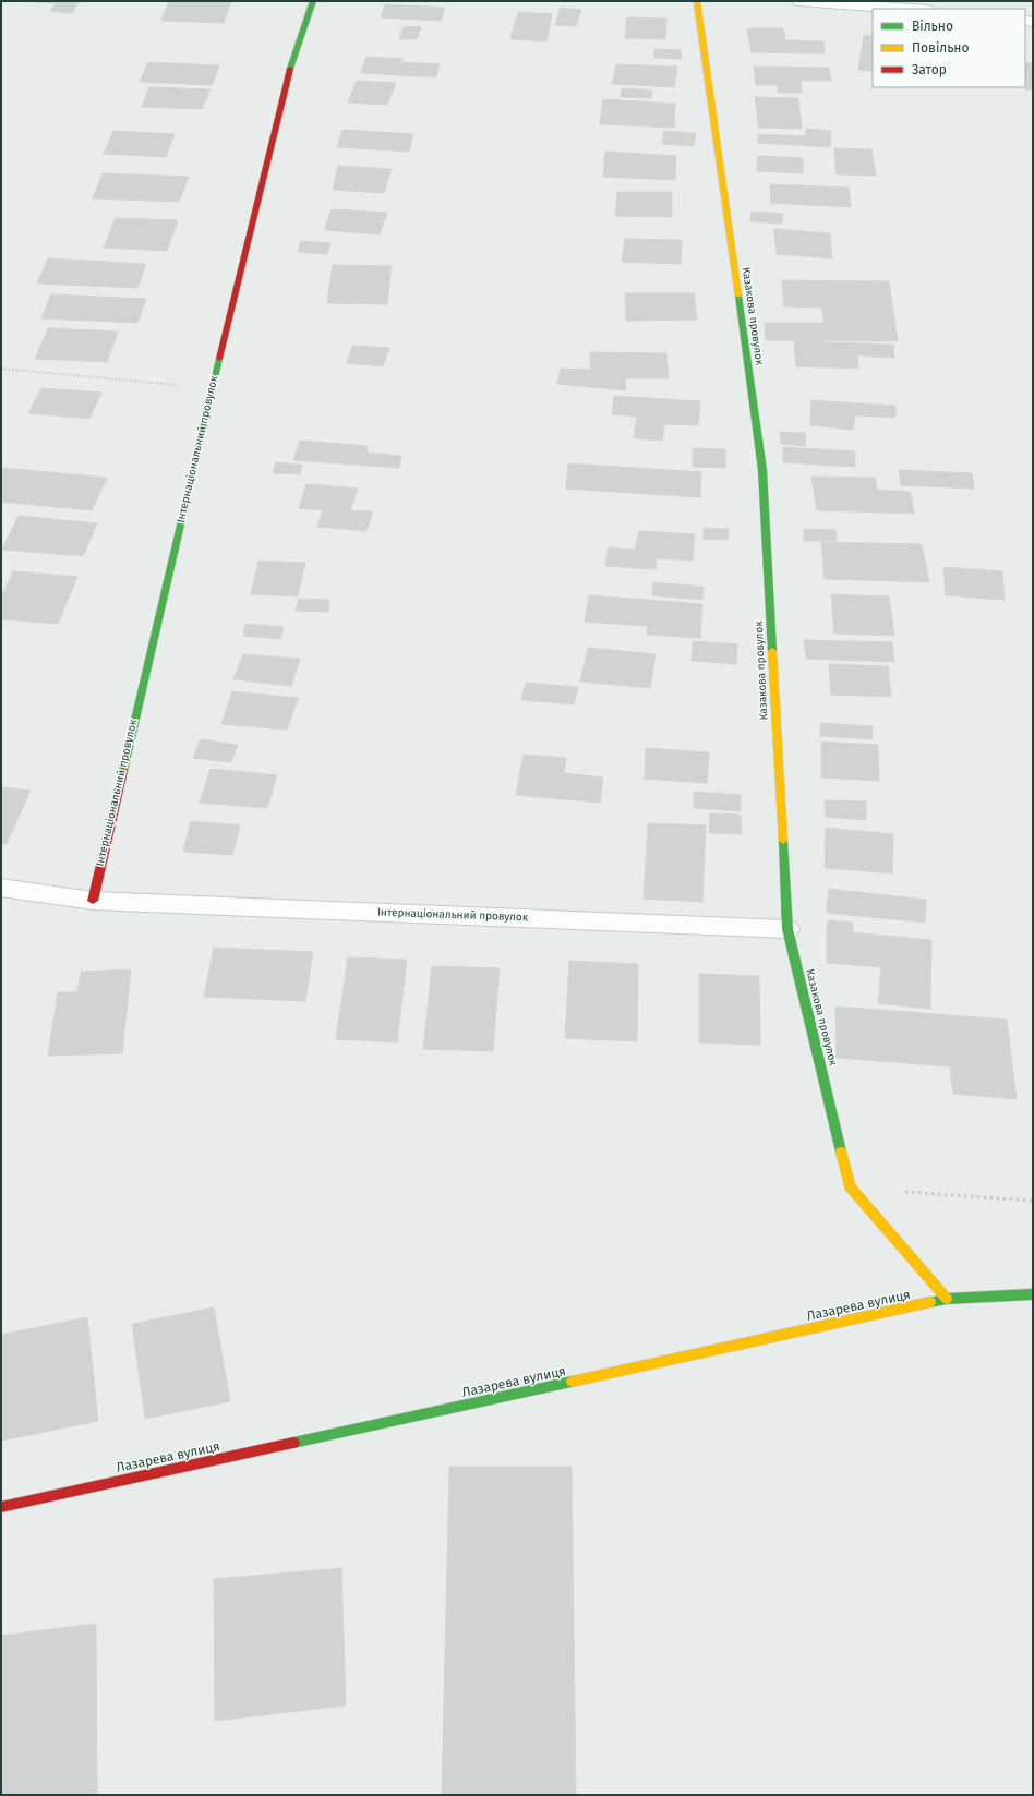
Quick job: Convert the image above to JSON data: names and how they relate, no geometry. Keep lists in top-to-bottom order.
{
  "streets": {
    "street": ["Казакова провулок", "Інтернаціональний провулок", "Лазарева вулиця"]
  },
  "crossings": [
    ["Казакова провулок", "Інтернаціональний провулок"],
    ["Казакова провулок", "Лазарева вулиця"]
  ],
  "legend": ["Вільно", "Повільно", "Затор"]
}
